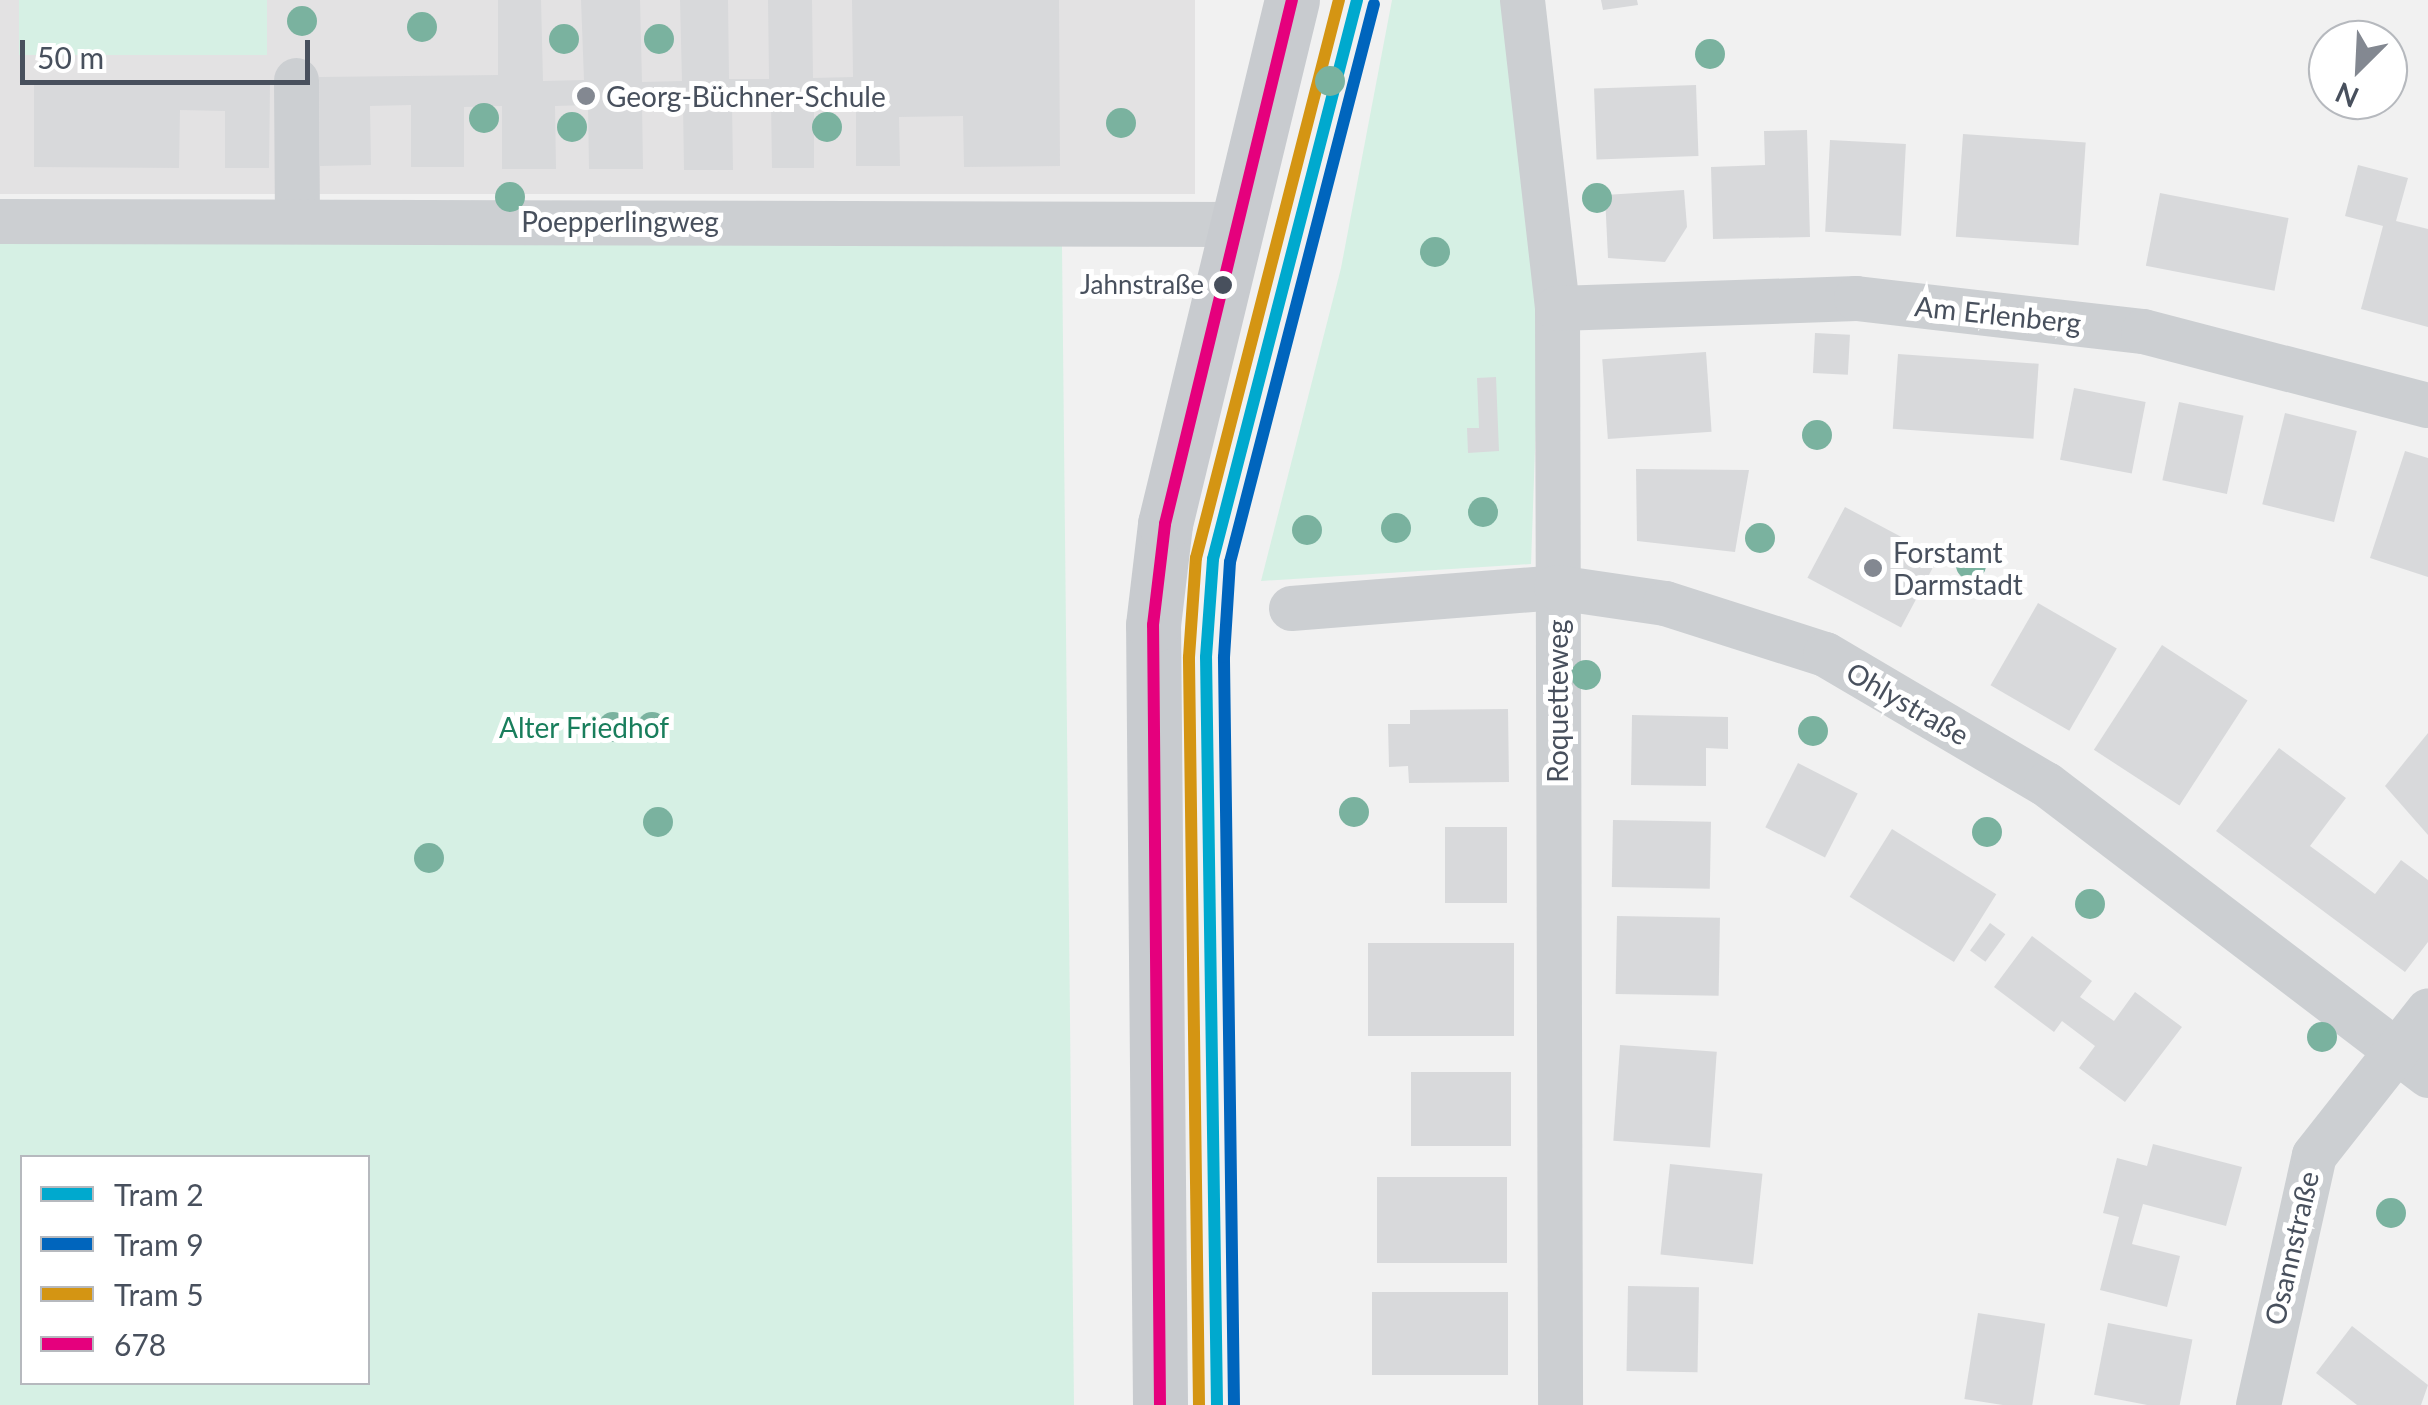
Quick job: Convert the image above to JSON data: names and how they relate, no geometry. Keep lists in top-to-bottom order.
{
  "streets": {
    "street": [
      "Poepperlingweg",
      "Am Erlenberg",
      "Roquetteweg",
      "Ohlystraße",
      "Osannstraße"
    ]
  },
  "crossings": [
    ["Am Erlenberg", "Roquetteweg"],
    ["Roquetteweg", "Ohlystraße"],
    ["Ohlystraße", "Osannstraße"]
  ],
  "parks": ["Alter Friedhof"],
  "places": ["Georg-Büchner-Schule", "Jahnstraße", "Forstamt Darmstadt"],
  "lines": [
    "tram line 2",
    "tram line 5",
    "transit line 678",
    "tram line 9"
  ],
  "legend": [
    "Tram 2",
    "Tram 9",
    "Tram 5",
    "678"
  ],
  "scale_bar": "50 m",
  "north": "bottom left"
}
